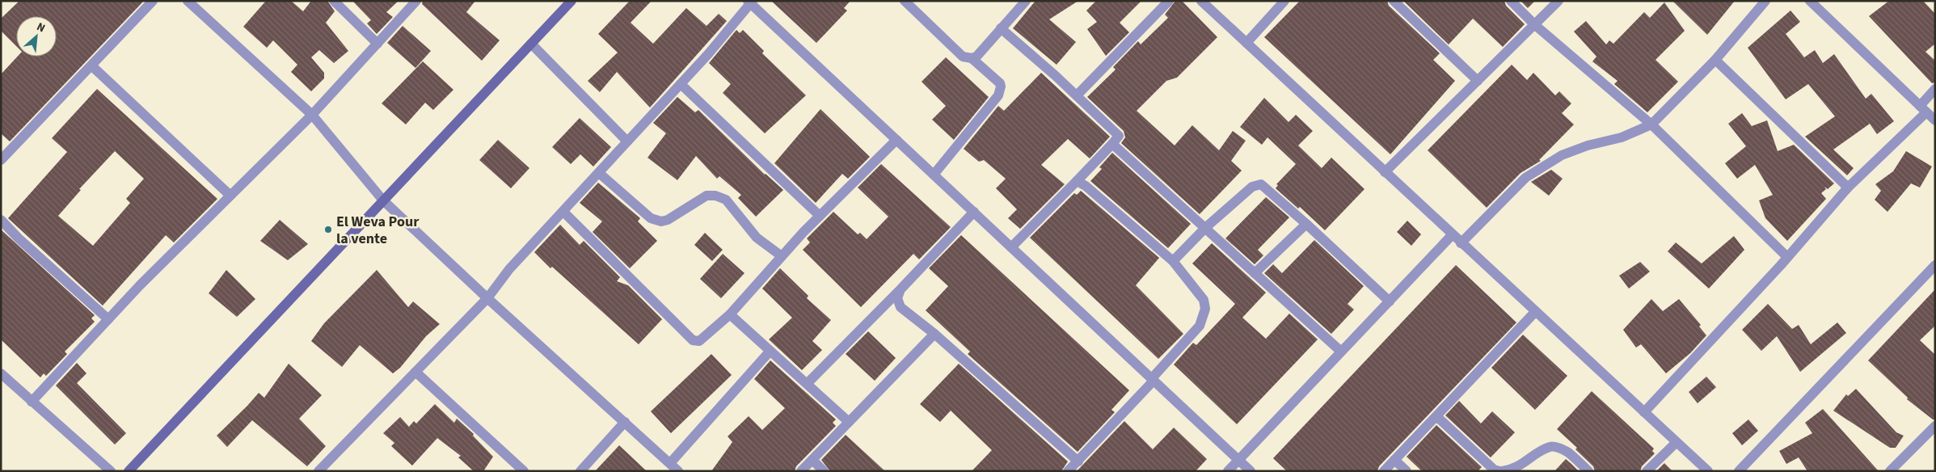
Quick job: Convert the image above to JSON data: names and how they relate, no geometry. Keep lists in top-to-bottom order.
{
  "places": ["El Weva Pour la vente"],
  "north": "top right"
}
